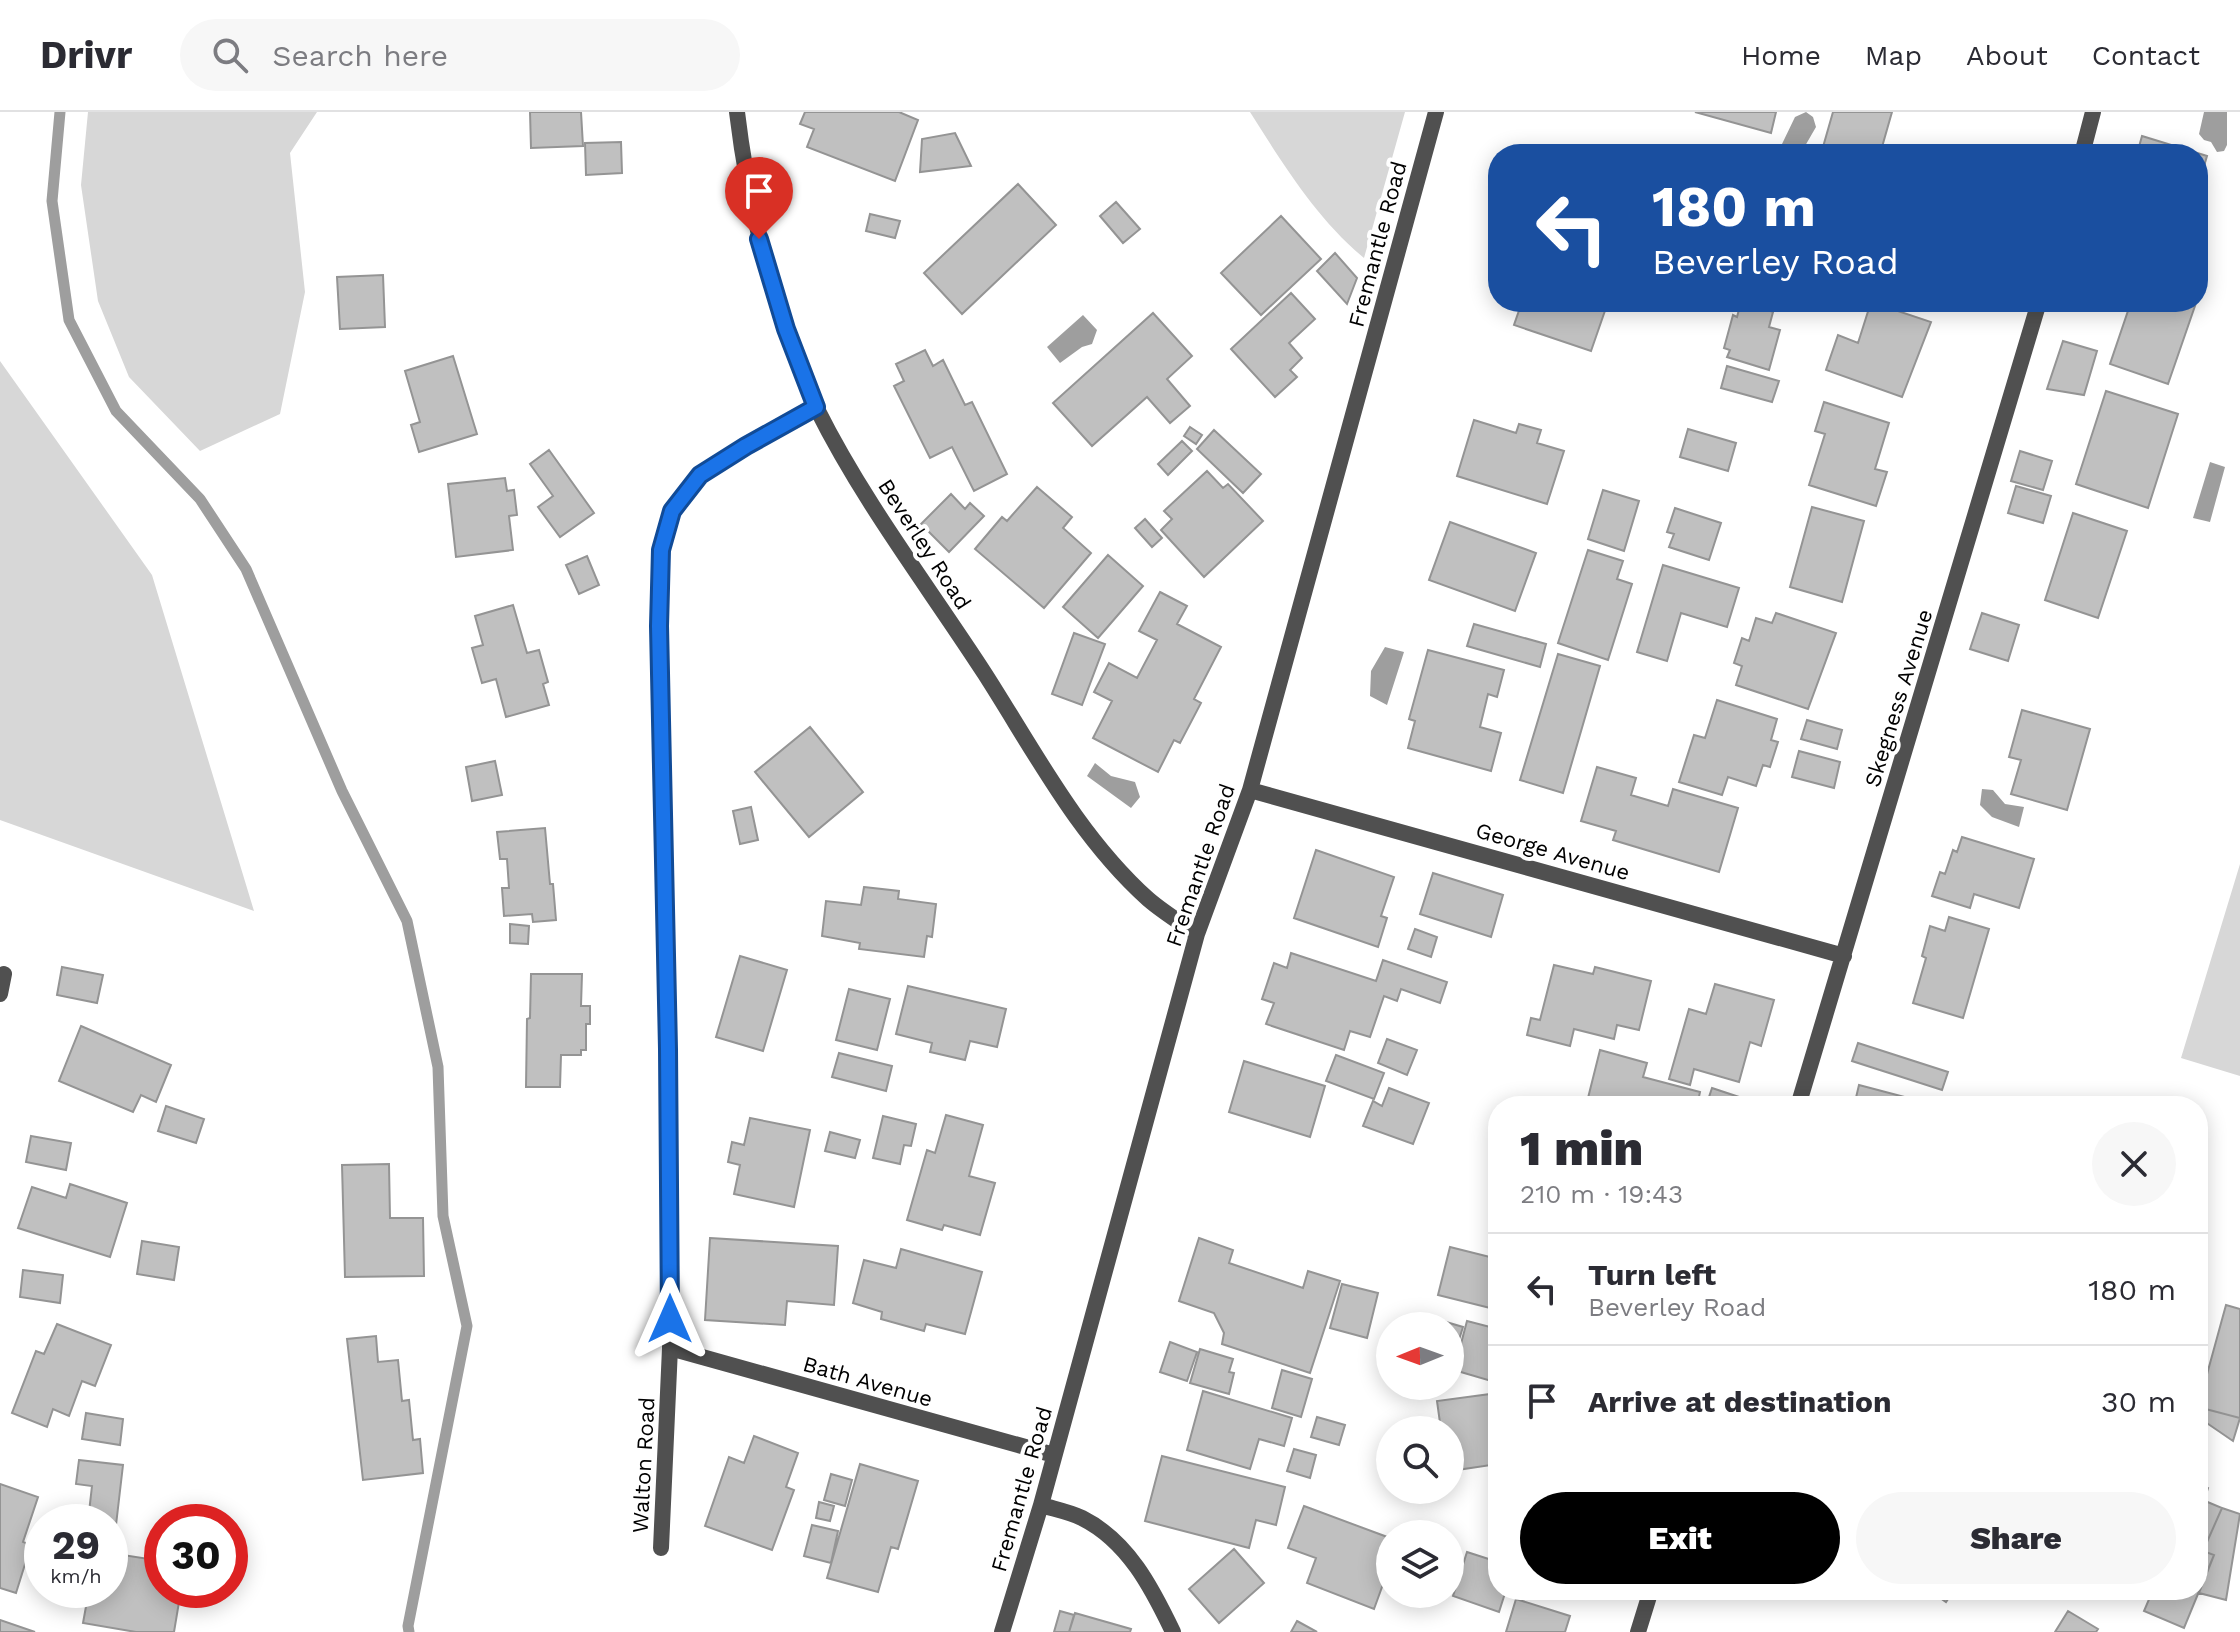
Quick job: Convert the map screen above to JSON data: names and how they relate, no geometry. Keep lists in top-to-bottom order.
{
  "streets": {
    "street": [
      "Fremantle Road",
      "Beverley Road",
      "Skegness Avenue",
      "George Avenue",
      "Bath Avenue",
      "Walton Road"
    ]
  },
  "crossings": [
    ["Fremantle Road", "Beverley Road"],
    ["Fremantle Road", "George Avenue"],
    ["Fremantle Road", "Bath Avenue"],
    ["Beverley Road", "Walton Road"],
    ["Skegness Avenue", "George Avenue"],
    ["Bath Avenue", "Walton Road"]
  ],
  "north": "left",
  "page": {
    "header": "Drivr",
    "search": "Search here",
    "nav": [
      "Home",
      "Map",
      "About",
      "Contact"
    ],
    "turn": ["180 m", "Beverley Road"],
    "heading": ["1 min", "210 m · 19:43"],
    "list": [
      {
        "name": "Turn left",
        "note": "Beverley Road",
        "value": "180 m"
      },
      {
        "name": "Arrive at destination",
        "value": "30 m"
      }
    ],
    "buttons": ["Exit", "Share"],
    "speed": "29 km/h",
    "limit": "30"
  }
}
